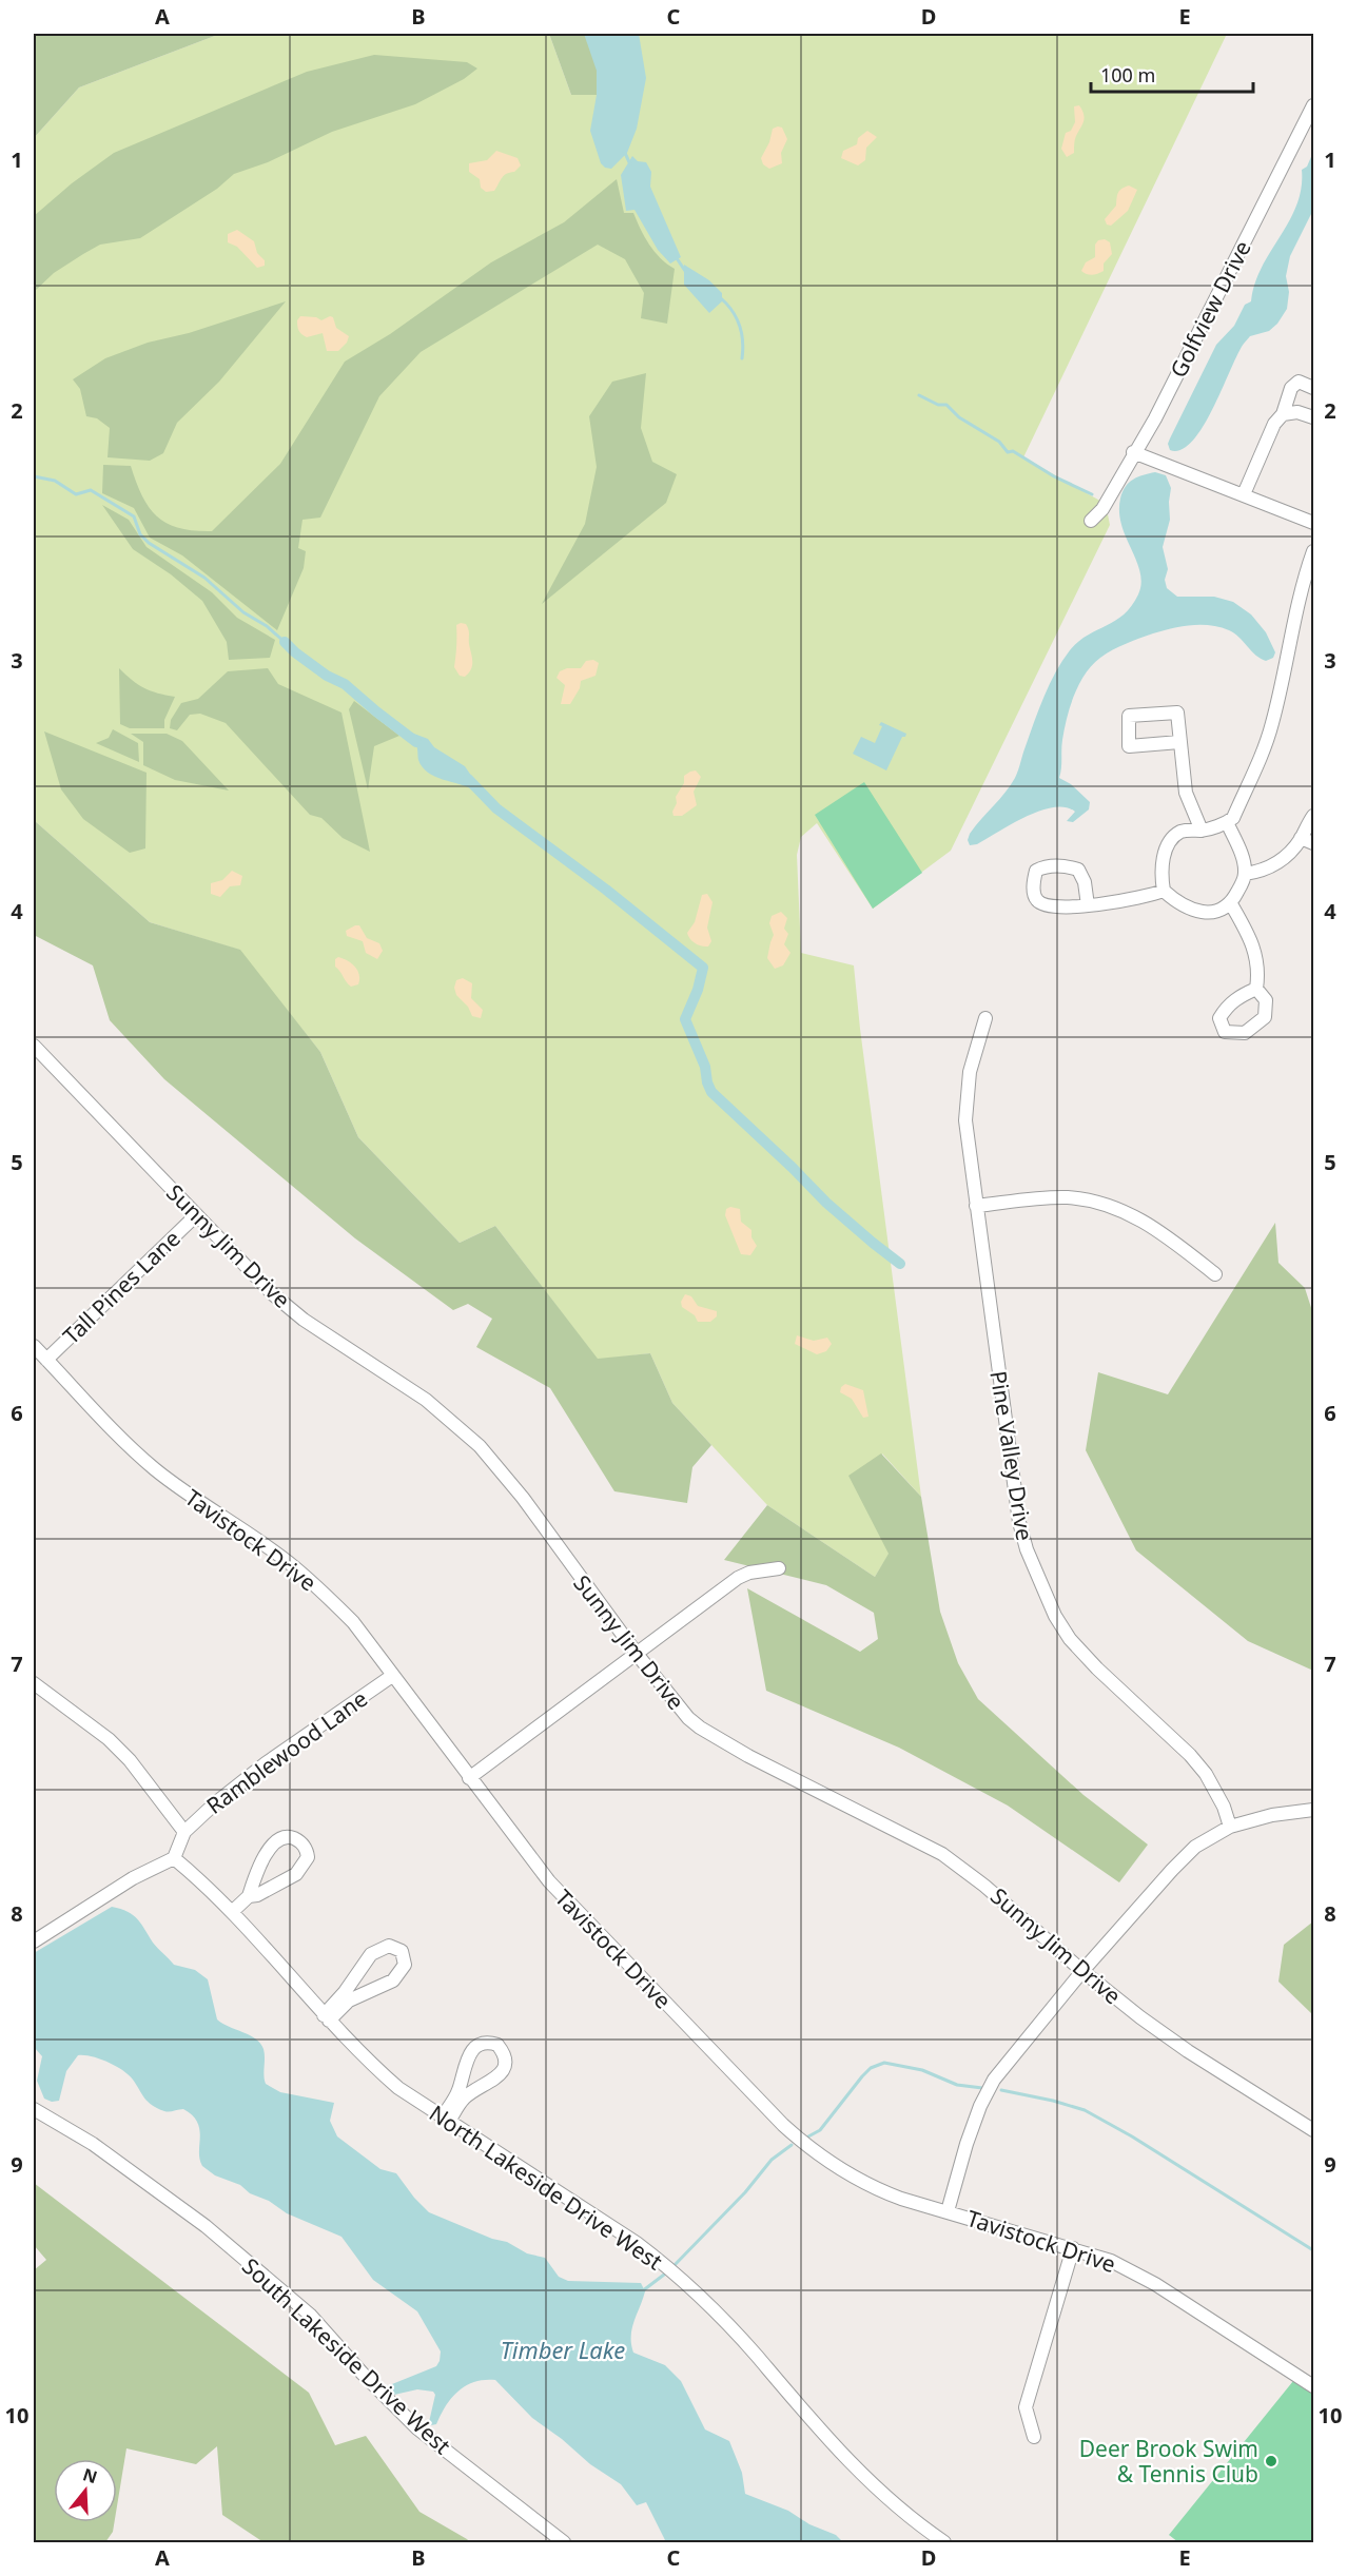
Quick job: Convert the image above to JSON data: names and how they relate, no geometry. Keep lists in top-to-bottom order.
{
  "streets": {
    "street": [
      "Golfview Drive",
      "Sunny Jim Drive",
      "Tall Pines Lane",
      "Pine Valley Drive",
      "Tavistock Drive",
      "Ramblewood Lane",
      "North Lakeside Drive West",
      "South Lakeside Drive West"
    ]
  },
  "crossings": [
    ["Sunny Jim Drive", "Tall Pines Lane"],
    ["Tall Pines Lane", "Tavistock Drive"],
    ["Tavistock Drive", "Ramblewood Lane"]
  ],
  "water": ["Timber Lake"],
  "places": ["Deer Brook Swim & Tennis Club"],
  "scale_bar": "100 m",
  "north": "top",
  "grid": {
    "columns": [
      "A",
      "B",
      "C",
      "D",
      "E"
    ],
    "rows": [
      "1",
      "2",
      "3",
      "4",
      "5",
      "6",
      "7",
      "8",
      "9",
      "10"
    ]
  }
}
